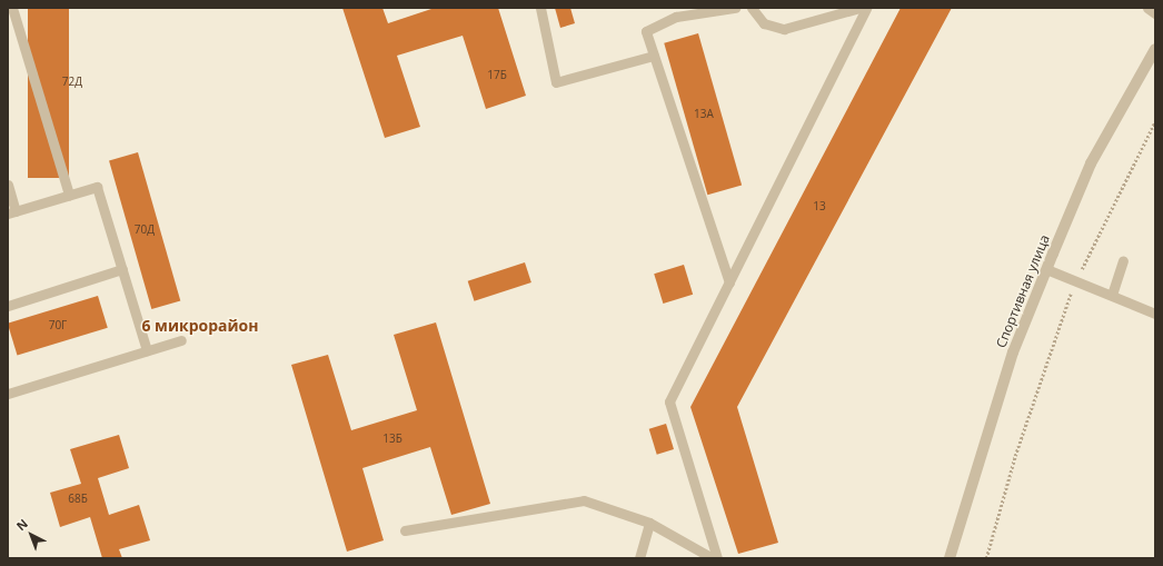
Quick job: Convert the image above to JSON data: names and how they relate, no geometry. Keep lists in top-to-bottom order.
{
  "streets": {
    "street": ["Спортивная улица"]
  },
  "districts": ["6 микрорайон"],
  "house_numbers": [
    "17Б",
    "72Д",
    "13А",
    "13",
    "70Д",
    "70Г",
    "13Б",
    "68Б"
  ],
  "north": "top left"
}
